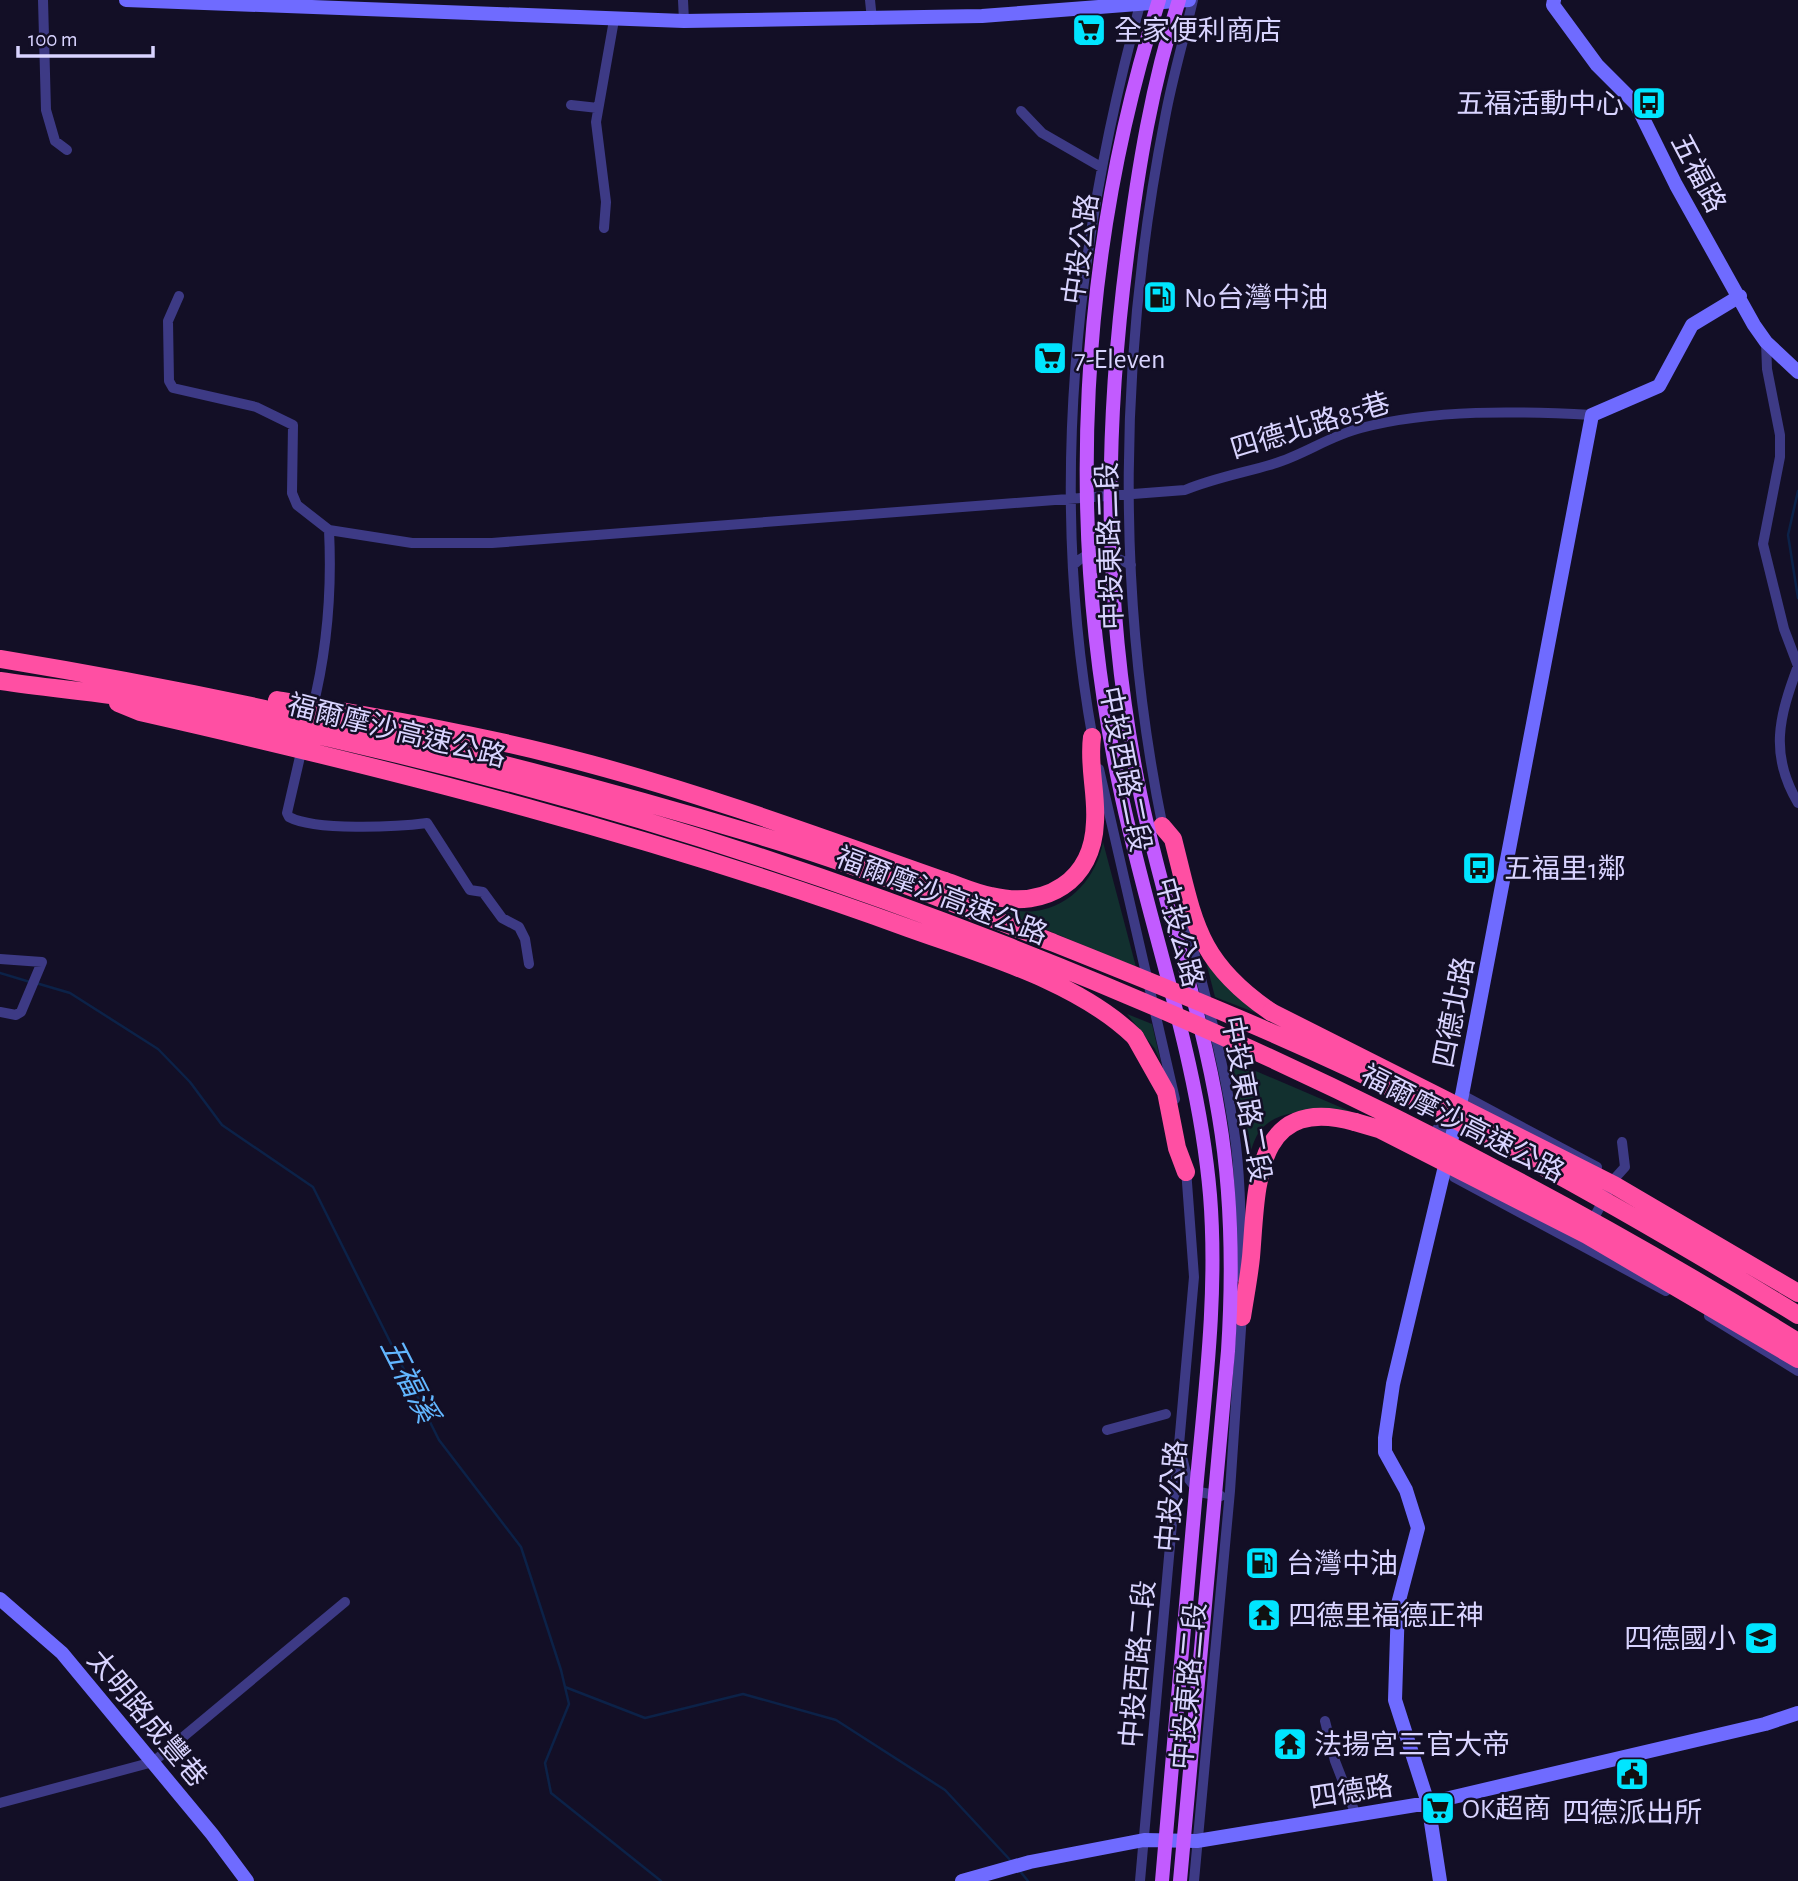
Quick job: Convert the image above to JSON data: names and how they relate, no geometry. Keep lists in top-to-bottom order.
{
  "streets": {
    "highway": ["福爾摩沙高速公路"],
    "main road": ["中投公路"],
    "street": [
      "五福路",
      "四德北路85巷",
      "中投東路二段",
      "中投西路二段",
      "四德北路",
      "太明路成豐巷",
      "四德路"
    ]
  },
  "crossings": [
    ["四德北路85巷", "中投東路二段"],
    ["四德北路85巷", "中投西路二段"],
    ["四德北路85巷", "四德北路"],
    ["中投東路二段", "四德路"],
    ["中投西路二段", "四德路"],
    ["四德北路", "四德路"]
  ],
  "water": ["五福溪"],
  "places": {
    "supermarket": ["全家便利商店", "7-Eleven", "OK超商"],
    "bus stop": ["五福活動中心", "五福里1鄰"],
    "fuel station": ["No台灣中油", "台灣中油"],
    "temple": ["四德里福德正神", "法揚宮三官大帝"],
    "school or university": ["四德國小"],
    "public building": ["四德派出所"]
  },
  "scale_bar": "100 m"
}
